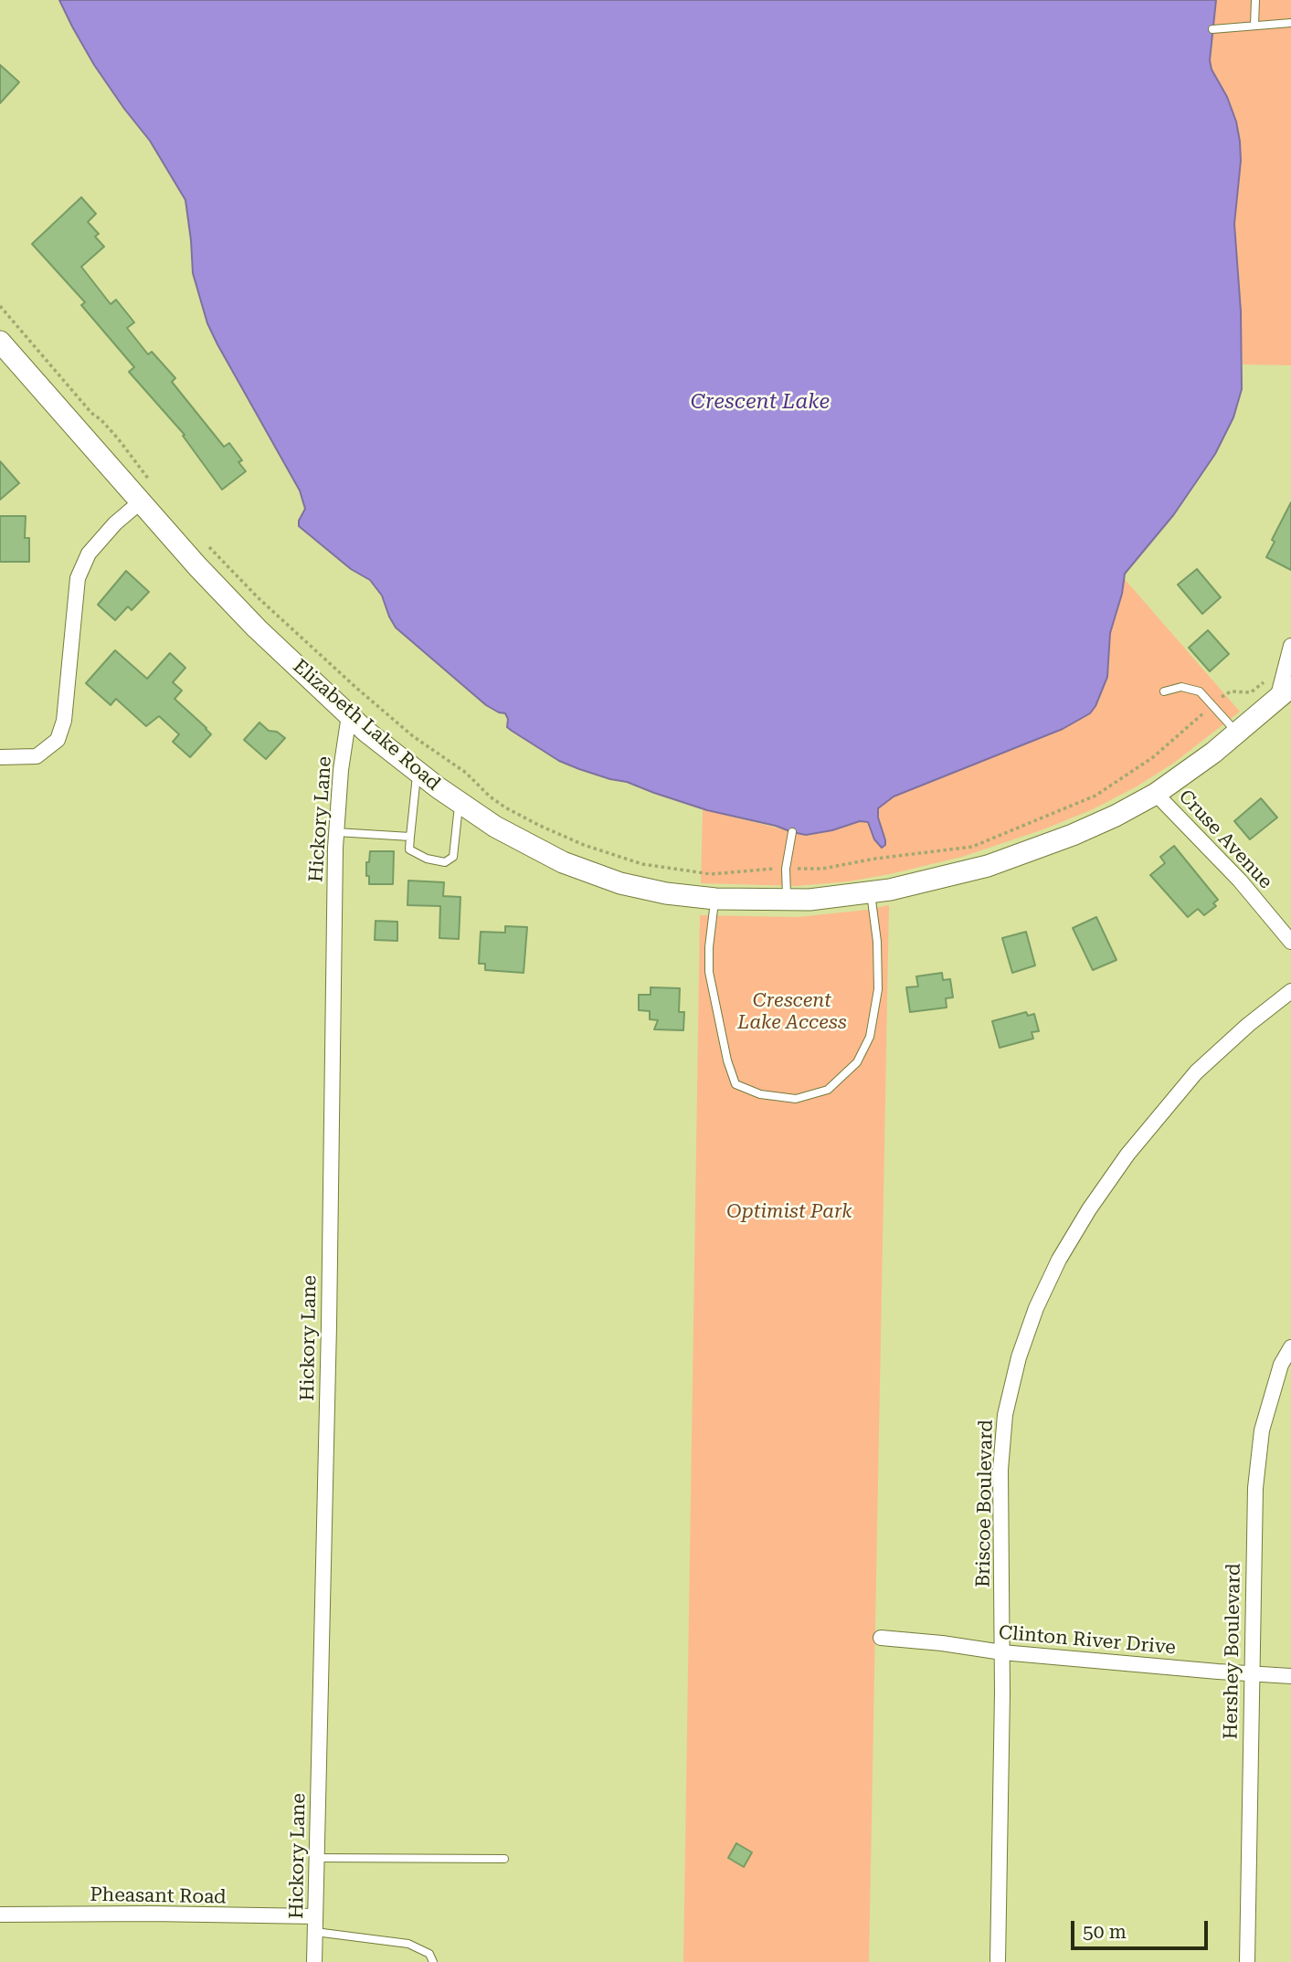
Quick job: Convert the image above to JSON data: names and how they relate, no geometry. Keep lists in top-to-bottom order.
{
  "streets": {
    "street": [
      "Elizabeth Lake Road",
      "Hickory Lane",
      "Cruse Avenue",
      "Briscoe Boulevard",
      "Clinton River Drive",
      "Hershey Boulevard",
      "Pheasant Road"
    ]
  },
  "crossings": [
    ["Elizabeth Lake Road", "Hickory Lane"],
    ["Elizabeth Lake Road", "Cruse Avenue"],
    ["Hickory Lane", "Pheasant Road"],
    ["Briscoe Boulevard", "Clinton River Drive"],
    ["Clinton River Drive", "Hershey Boulevard"]
  ],
  "water": ["Crescent Lake"],
  "parks": ["Crescent Lake Access", "Optimist Park"],
  "scale_bar": "50 m"
}
